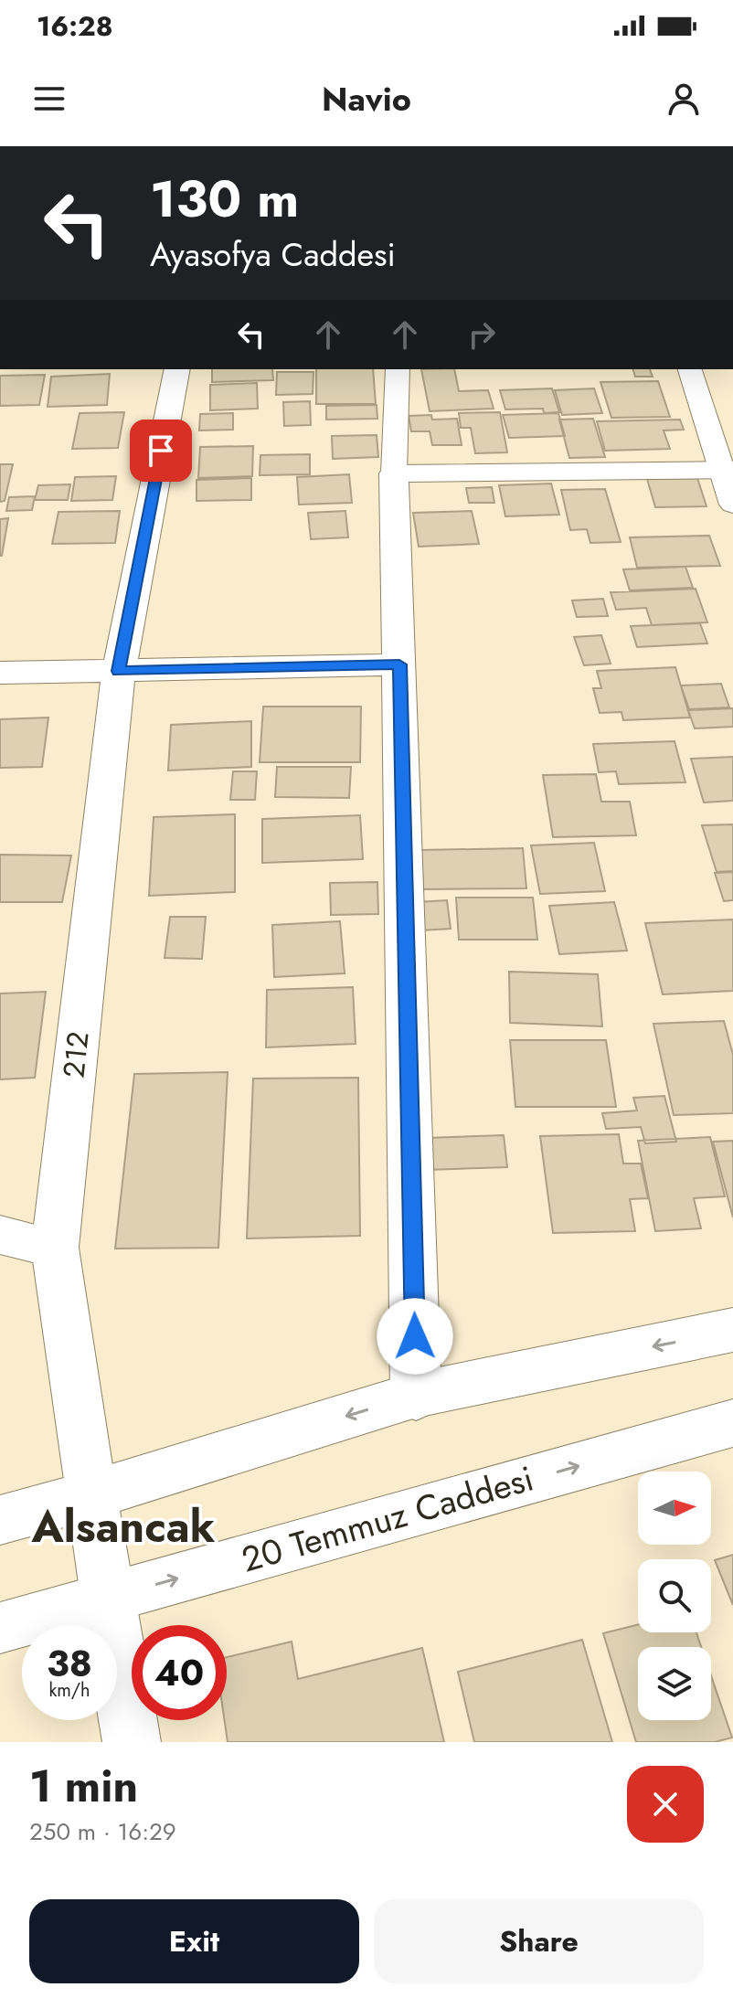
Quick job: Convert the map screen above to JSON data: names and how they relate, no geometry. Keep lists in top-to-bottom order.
{
  "streets": {
    "street": ["212", "20 Temmuz Caddesi"]
  },
  "crossings": [
    ["212", "20 Temmuz Caddesi"]
  ],
  "districts": ["Alsancak"],
  "north": "right",
  "page": {
    "status": "16:28",
    "header": "Navio",
    "turn": ["130 m", "Ayasofya Caddesi"],
    "speed": "38 km/h",
    "limit": "40",
    "heading": ["1 min", "250 m · 16:29"],
    "buttons": ["Exit", "Share"]
  }
}
